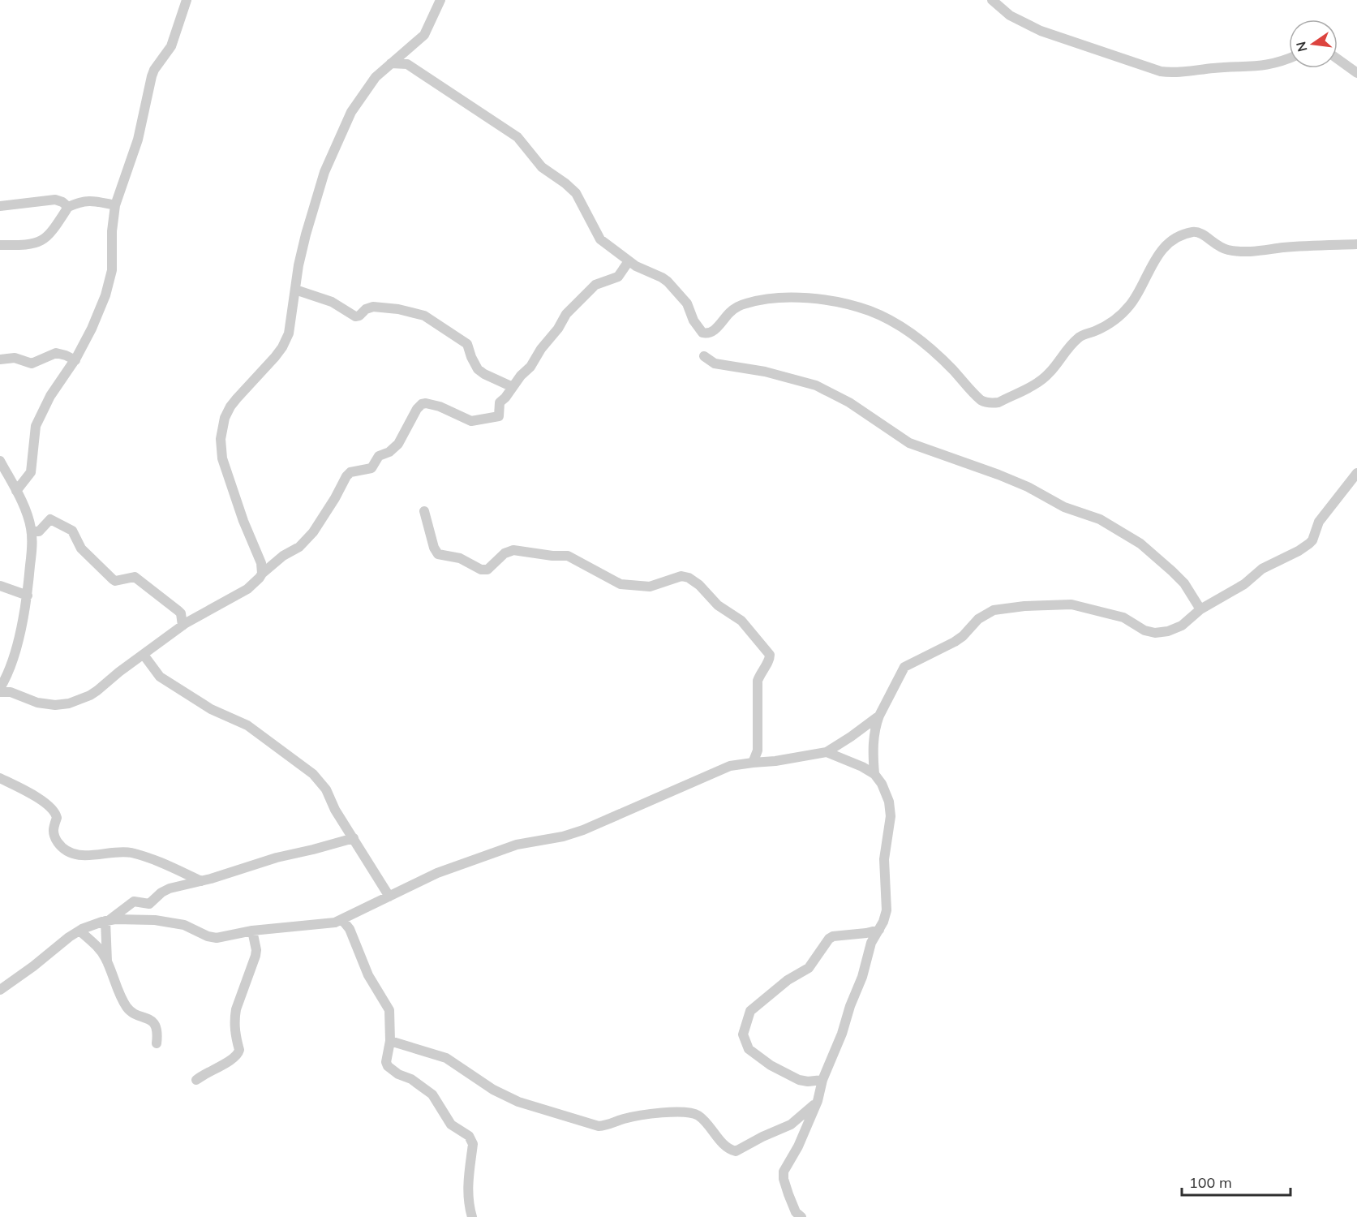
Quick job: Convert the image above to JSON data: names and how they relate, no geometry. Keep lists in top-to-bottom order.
{
  "scale_bar": "100 m",
  "north": "left"
}
